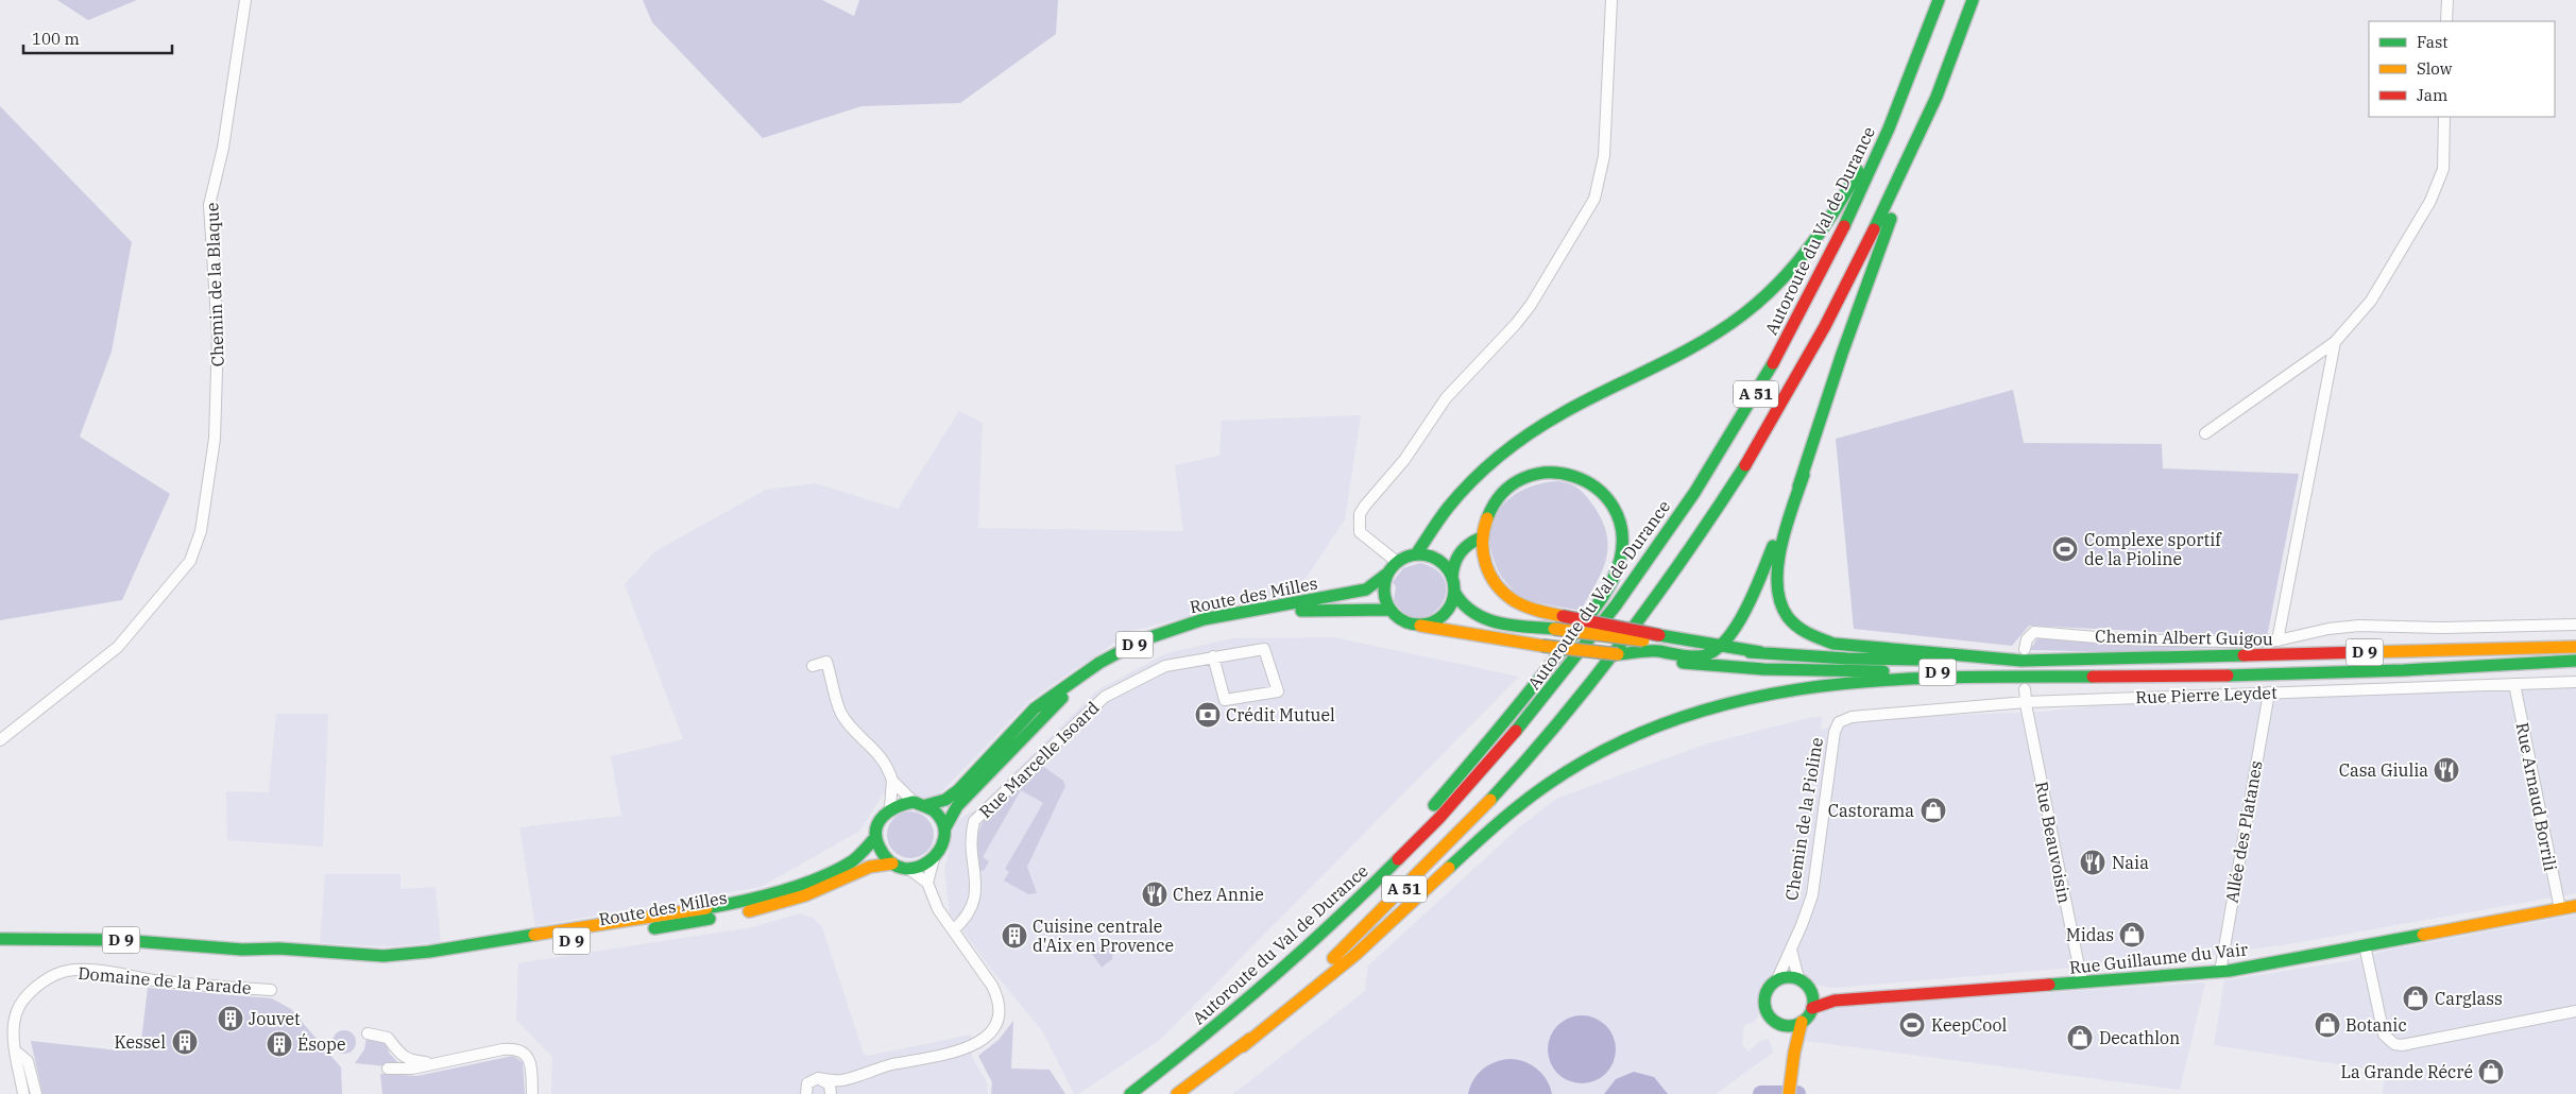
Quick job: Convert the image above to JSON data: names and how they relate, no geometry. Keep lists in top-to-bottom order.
{
  "streets": {
    "main road": [
      "Autoroute du Val de Durance",
      "A 51",
      "Route des Milles",
      "D 9",
      "Rue Guillaume du Vair"
    ],
    "street": [
      "Chemin de la Blaque",
      "Chemin Albert Guigou",
      "Rue Pierre Leydet",
      "Rue Marcelle Isoard",
      "Rue Arnaud Borrili",
      "Chemin de la Pioline",
      "Allée des Platanes",
      "Rue Beauvoisin",
      "Domaine de la Parade"
    ]
  },
  "crossings": [
    ["Route des Milles", "D 9"],
    ["Chemin Albert Guigou", "D 9"],
    ["Rue Pierre Leydet", "Rue Arnaud Borrili"],
    ["Rue Pierre Leydet", "Chemin de la Pioline"],
    ["Rue Pierre Leydet", "Allée des Platanes"],
    ["Rue Pierre Leydet", "Rue Beauvoisin"],
    ["Rue Arnaud Borrili", "Rue Guillaume du Vair"],
    ["Chemin de la Pioline", "Rue Guillaume du Vair"],
    ["Allée des Platanes", "Rue Guillaume du Vair"],
    ["Rue Beauvoisin", "Rue Guillaume du Vair"]
  ],
  "places": {
    "sports": ["Complexe sportif de la Pioline", "KeepCool"],
    "bank": ["Crédit Mutuel"],
    "restaurant": ["Casa Giulia", "Naia", "Chez Annie"],
    "shop": [
      "Castorama",
      "Midas",
      "Carglass",
      "Botanic",
      "Decathlon",
      "La Grande Récré"
    ],
    "building": [
      "Cuisine centrale d'Aix en Provence",
      "Jouvet",
      "Kessel",
      "Ésope"
    ]
  },
  "legend": ["Fast", "Slow", "Jam"],
  "scale_bar": "100 m"
}
